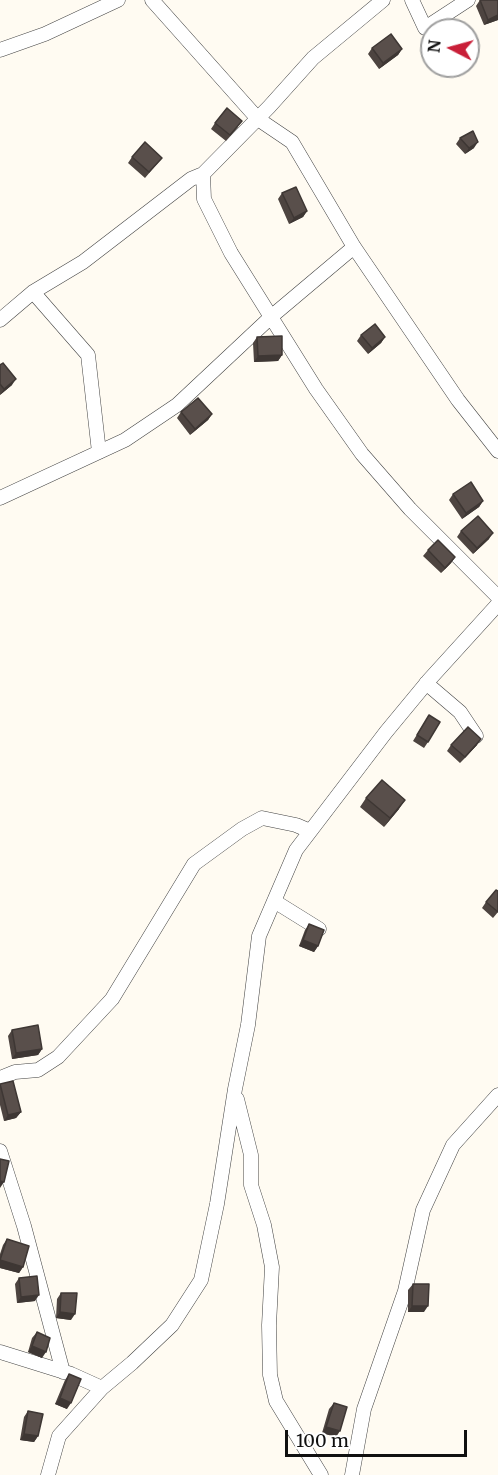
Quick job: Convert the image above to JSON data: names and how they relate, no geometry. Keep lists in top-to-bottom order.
{
  "scale_bar": "100 m",
  "north": "left"
}
